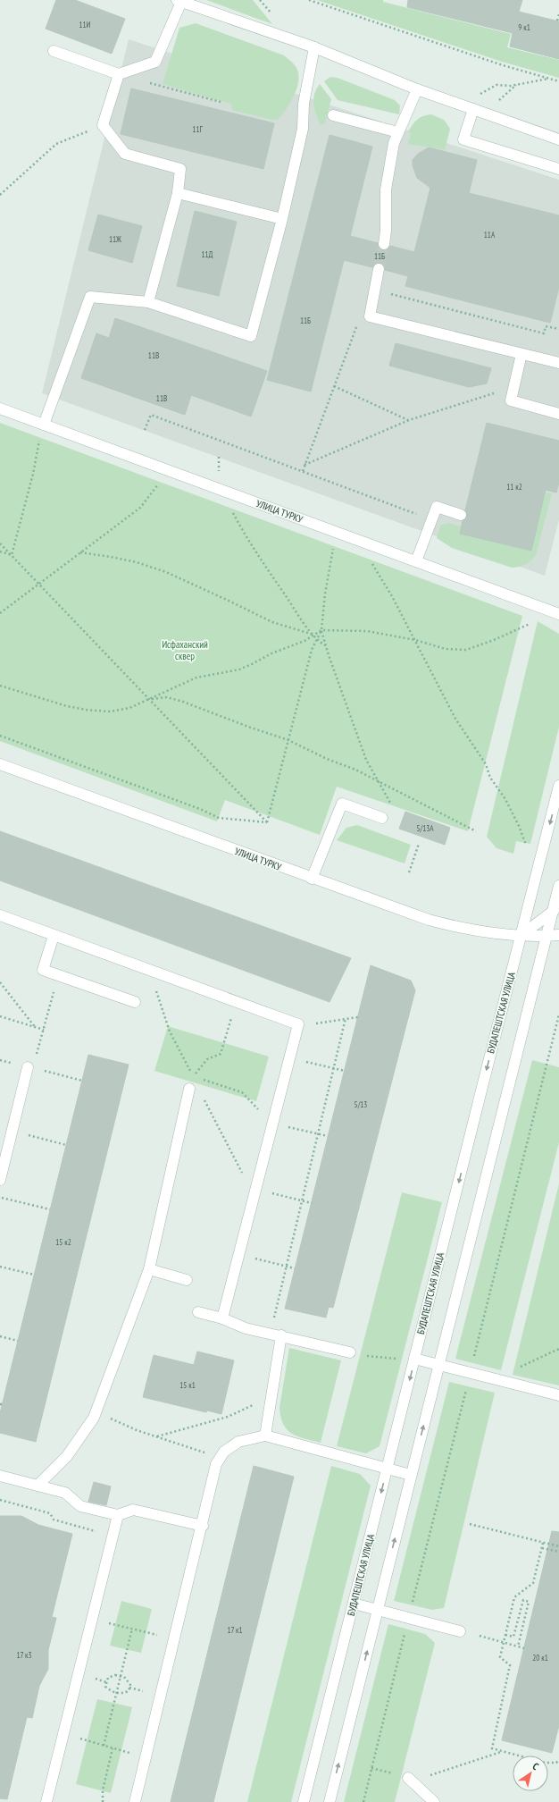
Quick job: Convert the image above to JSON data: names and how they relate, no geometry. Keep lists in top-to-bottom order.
{
  "streets": {
    "street": ["УЛИЦА ТУРКУ", "БУДАПЕШТСКАЯ УЛИЦА"]
  },
  "crossings": [
    ["УЛИЦА ТУРКУ", "БУДАПЕШТСКАЯ УЛИЦА"]
  ],
  "parks": ["Исфаханский сквер"],
  "house_numbers": [
    "11И",
    "9 к1",
    "11Г",
    "11А",
    "11Ж",
    "11Д",
    "11Б",
    "11Б",
    "11В",
    "11В",
    "11 к2",
    "5/13А",
    "5/13",
    "15 к2",
    "15 к1",
    "17 к1",
    "17 к3",
    "20 к1"
  ],
  "north": "top right"
}
